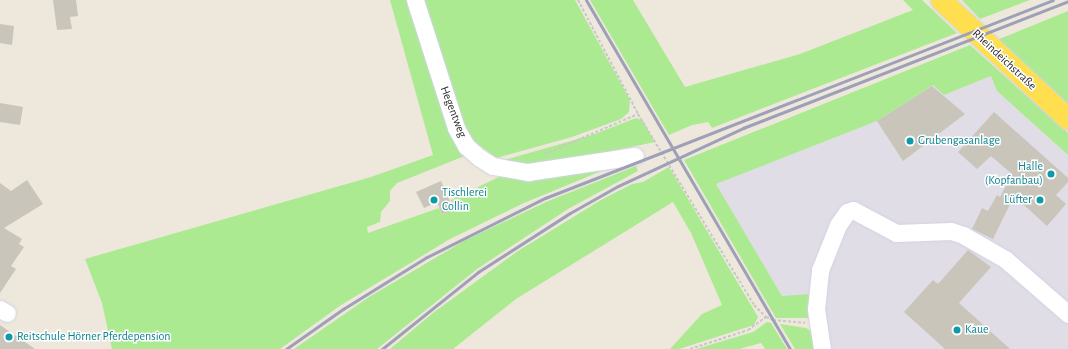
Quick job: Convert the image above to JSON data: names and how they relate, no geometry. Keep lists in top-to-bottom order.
{
  "streets": {
    "main road": ["Rheindeichstraße"],
    "street": ["Hegentweg"]
  },
  "places": [
    "Grubengasanlage",
    "Halle (Kopfanbau)",
    "Tischlerei Collin",
    "Lüfter",
    "Kaue",
    "Reitschule Hörner Pferdepension"
  ]
}
